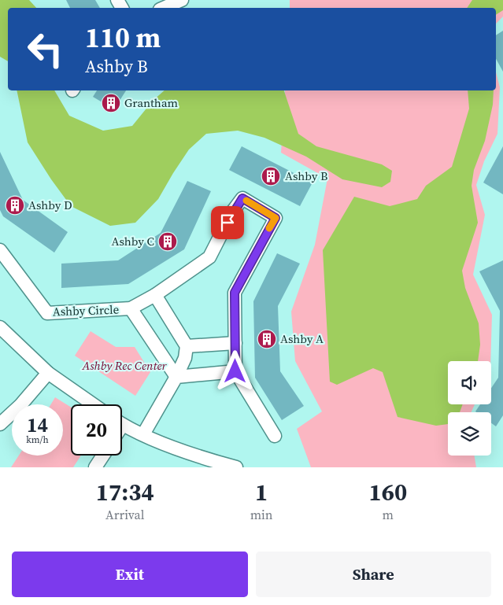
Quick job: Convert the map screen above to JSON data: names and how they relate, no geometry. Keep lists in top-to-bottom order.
{
  "streets": {
    "street": ["Ashby Circle"]
  },
  "parks": ["Ashby Rec Center"],
  "places": {
    "building": [
      "Grantham",
      "Ashby B",
      "Ashby D",
      "Ashby C",
      "Ashby A"
    ]
  },
  "page": {
    "turn": ["110 m", "Ashby B"],
    "speed": "14 km/h",
    "limit": "20",
    "eta": [
      "17:34",
      "Arrival",
      "1",
      "min",
      "160",
      "m"
    ],
    "buttons": ["Exit", "Share"]
  }
}
